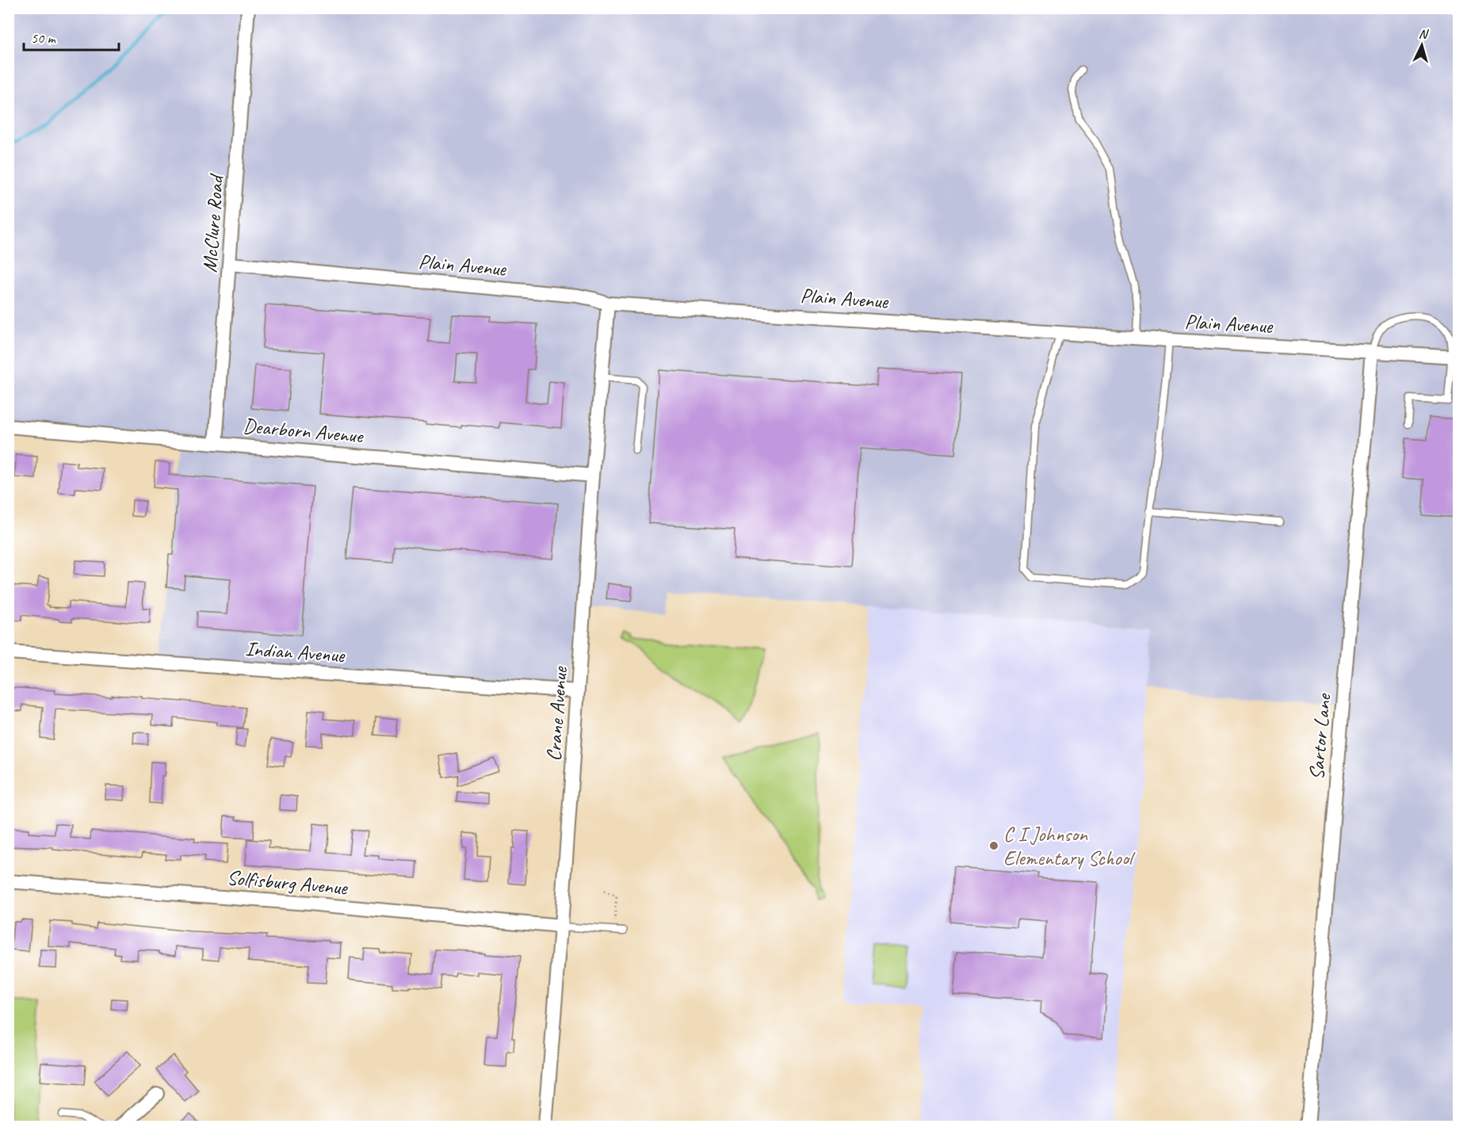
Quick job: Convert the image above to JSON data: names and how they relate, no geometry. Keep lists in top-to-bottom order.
{
  "streets": {
    "street": [
      "McClure Road",
      "Plain Avenue",
      "Dearborn Avenue",
      "Indian Avenue",
      "Crane Avenue",
      "Sartor Lane",
      "Solfisburg Avenue"
    ]
  },
  "crossings": [
    ["McClure Road", "Plain Avenue"],
    ["McClure Road", "Dearborn Avenue"],
    ["Plain Avenue", "Crane Avenue"],
    ["Plain Avenue", "Sartor Lane"],
    ["Dearborn Avenue", "Crane Avenue"],
    ["Indian Avenue", "Crane Avenue"],
    ["Crane Avenue", "Solfisburg Avenue"]
  ],
  "places": ["C I Johnson Elementary School"],
  "scale_bar": "50 m",
  "north": "top"
}
